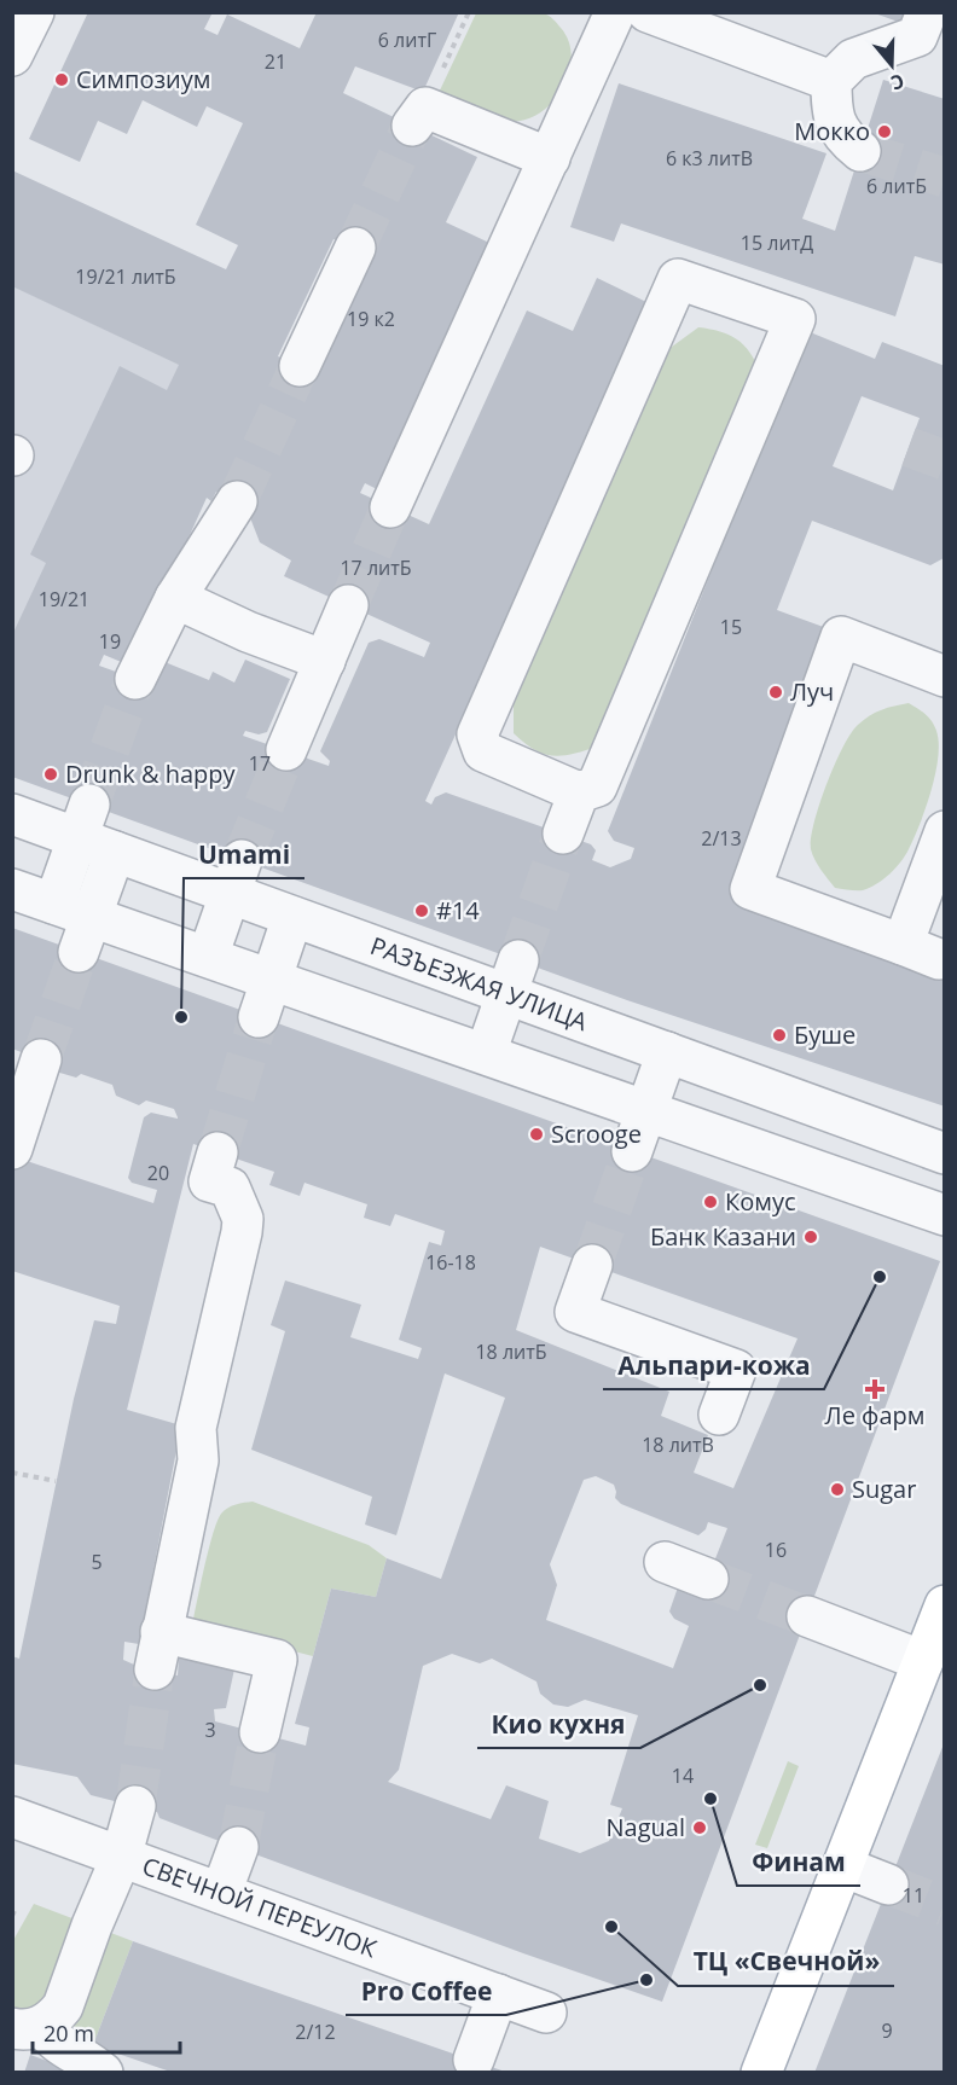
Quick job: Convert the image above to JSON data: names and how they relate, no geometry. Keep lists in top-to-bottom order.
{
  "streets": {
    "street": ["РАЗЪЕЗЖАЯ УЛИЦА", "СВЕЧНОЙ ПЕРЕУЛОК"]
  },
  "places": {
    "other": [
      "Симпозиум",
      "Мокко",
      "Луч",
      "Drunk & happy",
      "#14",
      "Umami",
      "Буше",
      "Scrooge",
      "Комус",
      "Банк Казани",
      "Альпари-кожа",
      "Sugar",
      "Кио кухня",
      "Финам",
      "Nagual",
      "ТЦ «Свечной»",
      "Pro Coffee"
    ],
    "health": ["Ле фарм"]
  },
  "house_numbers": [
    "6 литГ",
    "21",
    "6 к3 литВ",
    "6 литБ",
    "15 литД",
    "19/21 литБ",
    "19 к2",
    "17 литБ",
    "19/21",
    "15",
    "19",
    "17",
    "2/13",
    "20",
    "16-18",
    "18 литБ",
    "18 литВ",
    "16",
    "5",
    "3",
    "14",
    "11",
    "9",
    "2/12"
  ],
  "scale_bar": "20 m",
  "north": "bottom"
}
